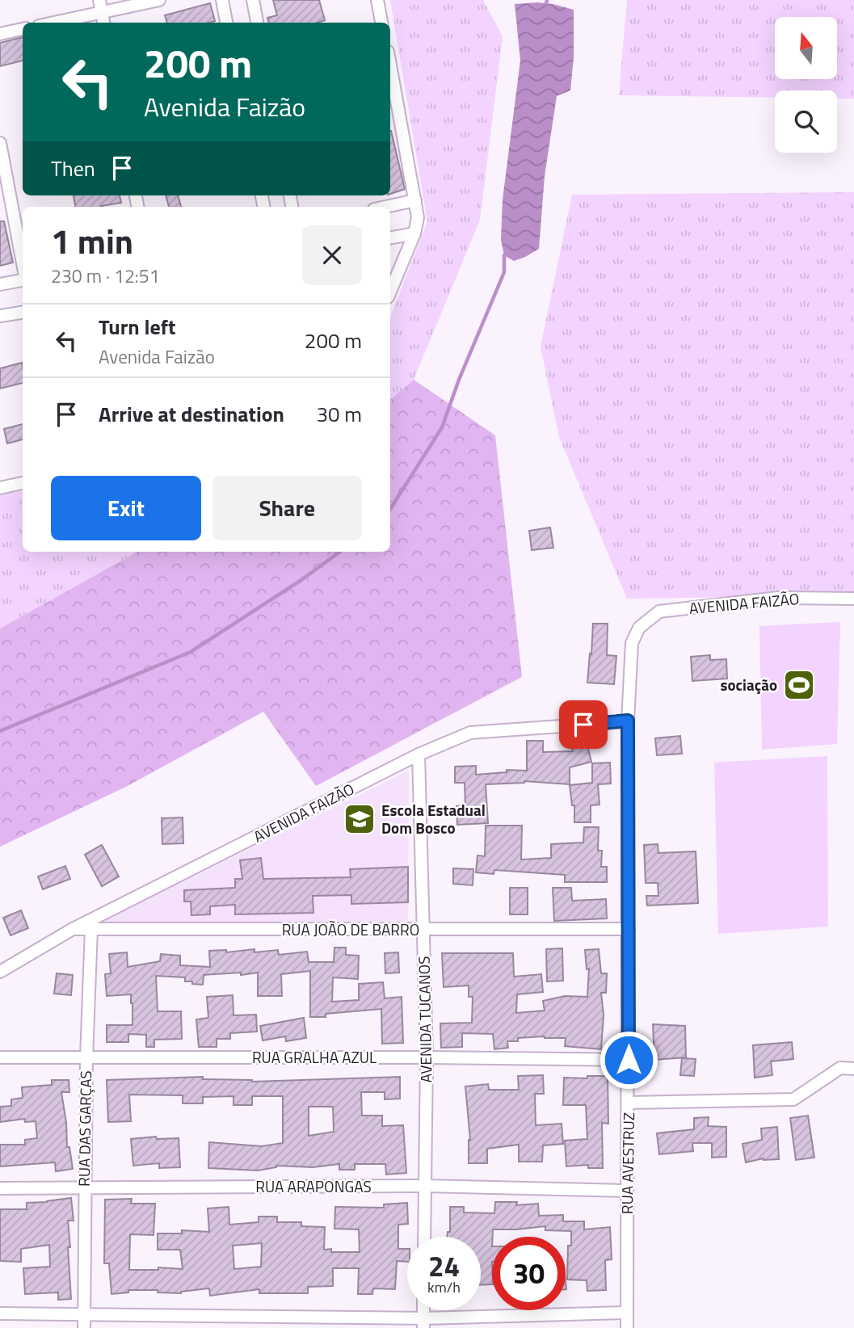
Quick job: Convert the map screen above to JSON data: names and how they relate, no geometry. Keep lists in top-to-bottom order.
{
  "streets": {
    "street": [
      "AVENIDA FAIZÃO",
      "RUA JOÃO DE BARRO",
      "AVENIDA TUCANOS",
      "RUA GRALHA AZUL",
      "RUA DAS GARÇAS",
      "RUA AVESTRUZ",
      "RUA ARAPONGAS"
    ]
  },
  "crossings": [
    ["AVENIDA FAIZÃO", "RUA JOÃO DE BARRO"],
    ["AVENIDA FAIZÃO", "AVENIDA TUCANOS"],
    ["AVENIDA FAIZÃO", "RUA AVESTRUZ"],
    ["RUA JOÃO DE BARRO", "AVENIDA TUCANOS"],
    ["RUA JOÃO DE BARRO", "RUA DAS GARÇAS"],
    ["RUA JOÃO DE BARRO", "RUA AVESTRUZ"],
    ["AVENIDA TUCANOS", "RUA GRALHA AZUL"],
    ["AVENIDA TUCANOS", "RUA ARAPONGAS"],
    ["RUA GRALHA AZUL", "RUA DAS GARÇAS"],
    ["RUA GRALHA AZUL", "RUA AVESTRUZ"],
    ["RUA DAS GARÇAS", "RUA ARAPONGAS"],
    ["RUA AVESTRUZ", "RUA ARAPONGAS"]
  ],
  "places": {
    "sports": ["sociação"],
    "school or university": ["Escola Estadual Dom Bosco"]
  },
  "north": "top",
  "page": {
    "turn": ["200 m", "Avenida Faizão"],
    "then": "Then",
    "heading": ["1 min", "230 m · 12:51"],
    "list": [
      {
        "name": "Turn left",
        "note": "Avenida Faizão",
        "value": "200 m"
      },
      {
        "name": "Arrive at destination",
        "value": "30 m"
      }
    ],
    "buttons": ["Exit", "Share"],
    "speed": "24 km/h",
    "limit": "30"
  }
}
